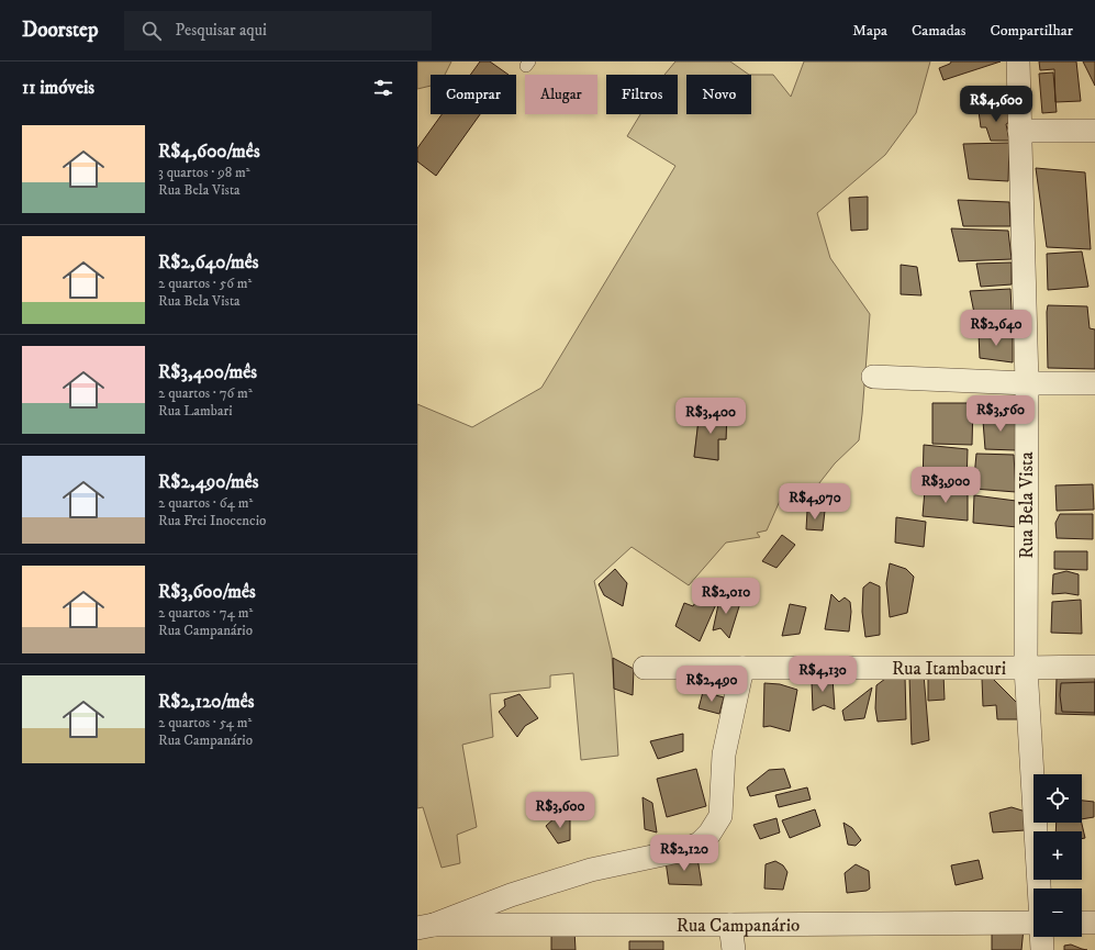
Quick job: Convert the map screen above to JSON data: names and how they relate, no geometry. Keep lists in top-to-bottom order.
{
  "streets": {
    "street": ["Rua Bela Vista", "Rua Itambacuri", "Rua Campanário"]
  },
  "crossings": [
    ["Rua Bela Vista", "Rua Itambacuri"],
    ["Rua Itambacuri", "Rua Campanário"]
  ],
  "page": {
    "header": "Doorstep",
    "search": "Pesquisar aqui",
    "nav": ["Mapa", "Camadas", "Compartilhar"],
    "heading": "11 imóveis",
    "chip": [
      "Comprar",
      "Alugar",
      "Filtros",
      "Novo"
    ],
    "price": [
      "R$4,600",
      "R$2,640",
      "R$3,560",
      "R$3,400",
      "R$3,900",
      "R$4,970",
      "R$2,010",
      "R$4,130",
      "R$2,490",
      "R$3,600",
      "R$2,120"
    ],
    "list": [
      {
        "name": "R$4,600/mês",
        "note": "3 quartos · 98 m² · Rua Bela Vista"
      },
      {
        "name": "R$2,640/mês",
        "note": "2 quartos · 56 m² · Rua Bela Vista"
      },
      {
        "name": "R$3,400/mês",
        "note": "2 quartos · 76 m² · Rua Lambari"
      },
      {
        "name": "R$2,490/mês",
        "note": "2 quartos · 64 m² · Rua Frei Inocencio"
      },
      {
        "name": "R$3,600/mês",
        "note": "2 quartos · 74 m² · Rua Campanário"
      },
      {
        "name": "R$2,120/mês",
        "note": "2 quartos · 54 m² · Rua Campanário"
      }
    ],
    "map_buttons": ["+", "−"]
  }
}
